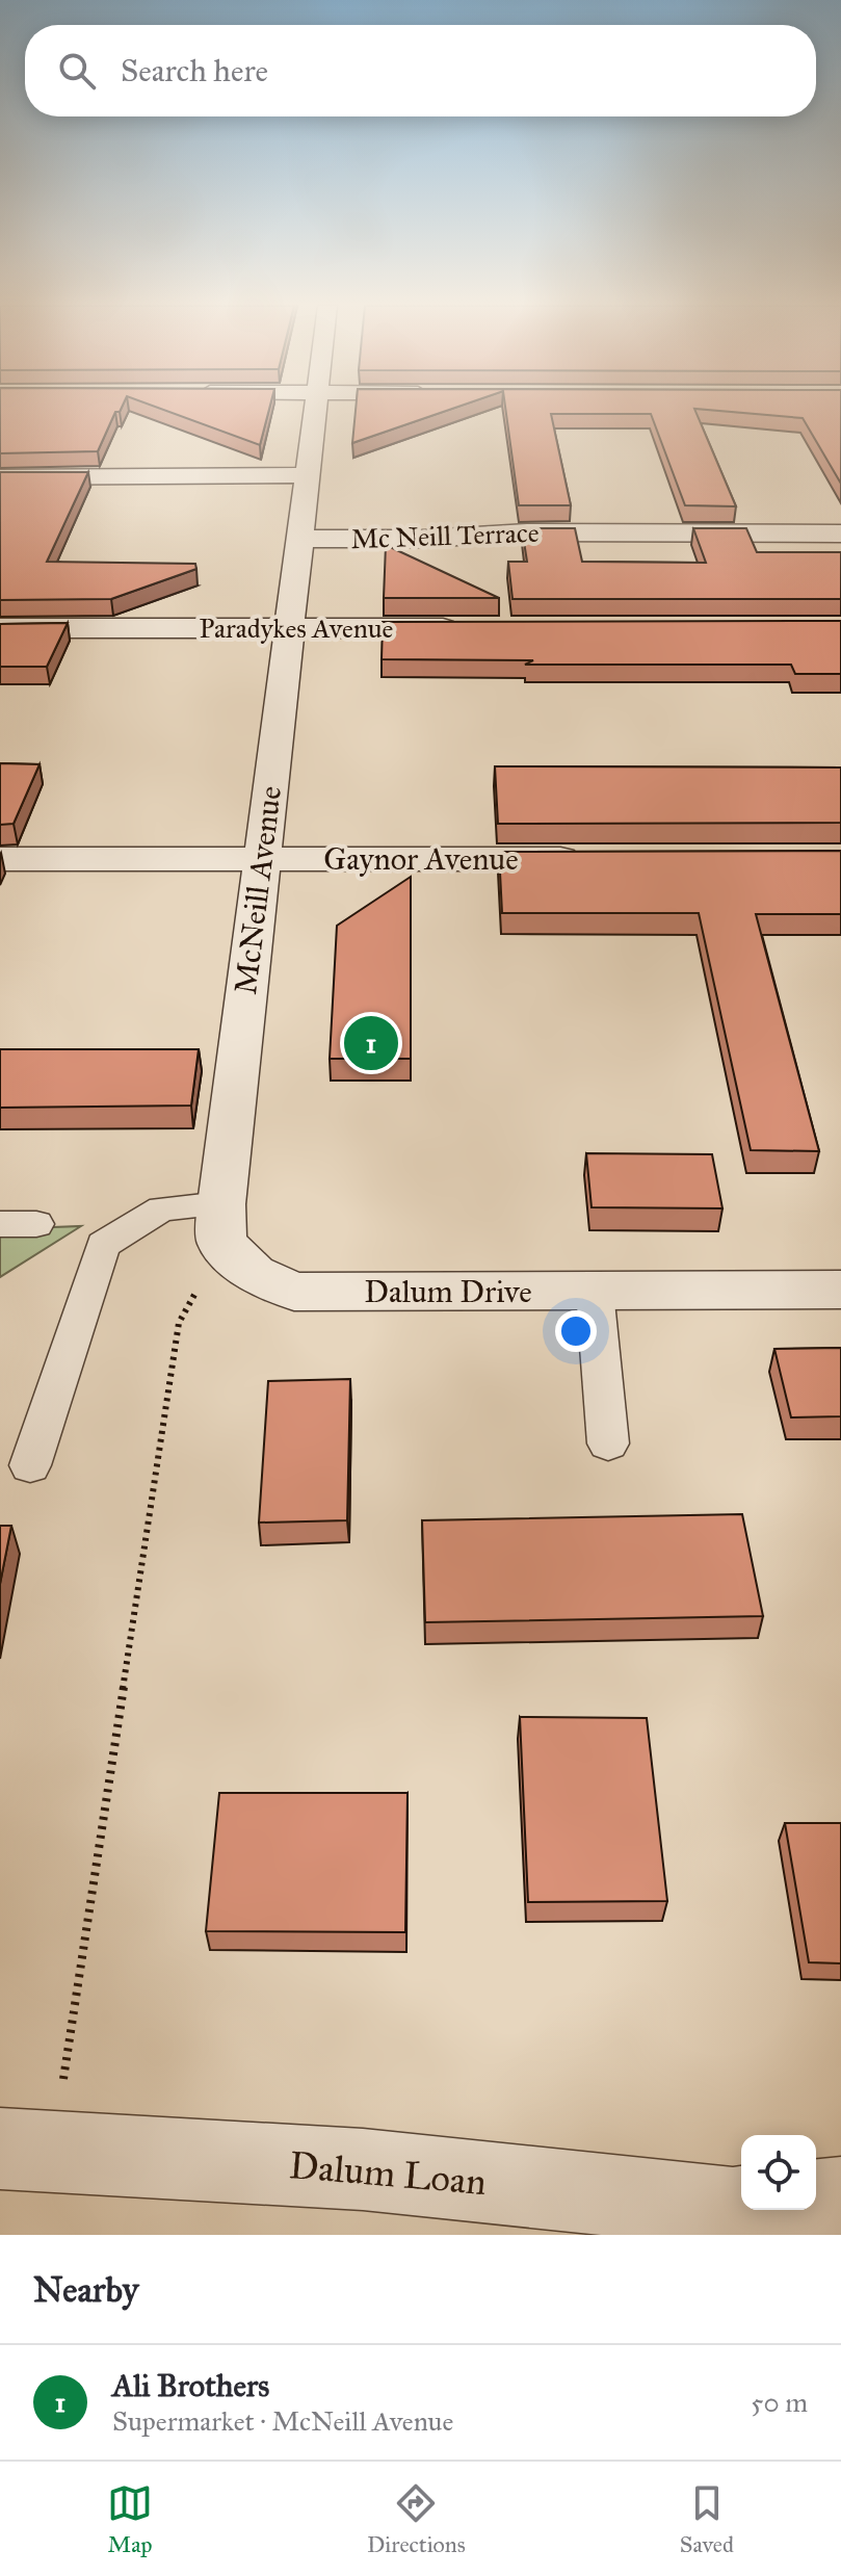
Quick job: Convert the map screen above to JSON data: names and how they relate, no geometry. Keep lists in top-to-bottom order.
{
  "streets": {
    "street": [
      "Mc Neill Terrace",
      "Paradykes Avenue",
      "Gaynor Avenue",
      "McNeill Avenue",
      "Dalum Drive",
      "Dalum Loan"
    ]
  },
  "crossings": [
    ["Mc Neill Terrace", "McNeill Avenue"],
    ["Paradykes Avenue", "McNeill Avenue"],
    ["Gaynor Avenue", "McNeill Avenue"],
    ["McNeill Avenue", "Dalum Drive"]
  ],
  "page": {
    "search": "Search here",
    "pins": "1",
    "heading": "Nearby",
    "list": [
      {
        "mark": "1",
        "name": "Ali Brothers",
        "note": "Supermarket · McNeill Avenue",
        "value": "50 m"
      }
    ],
    "nav": ["Map", "Directions", "Saved"]
  }
}
